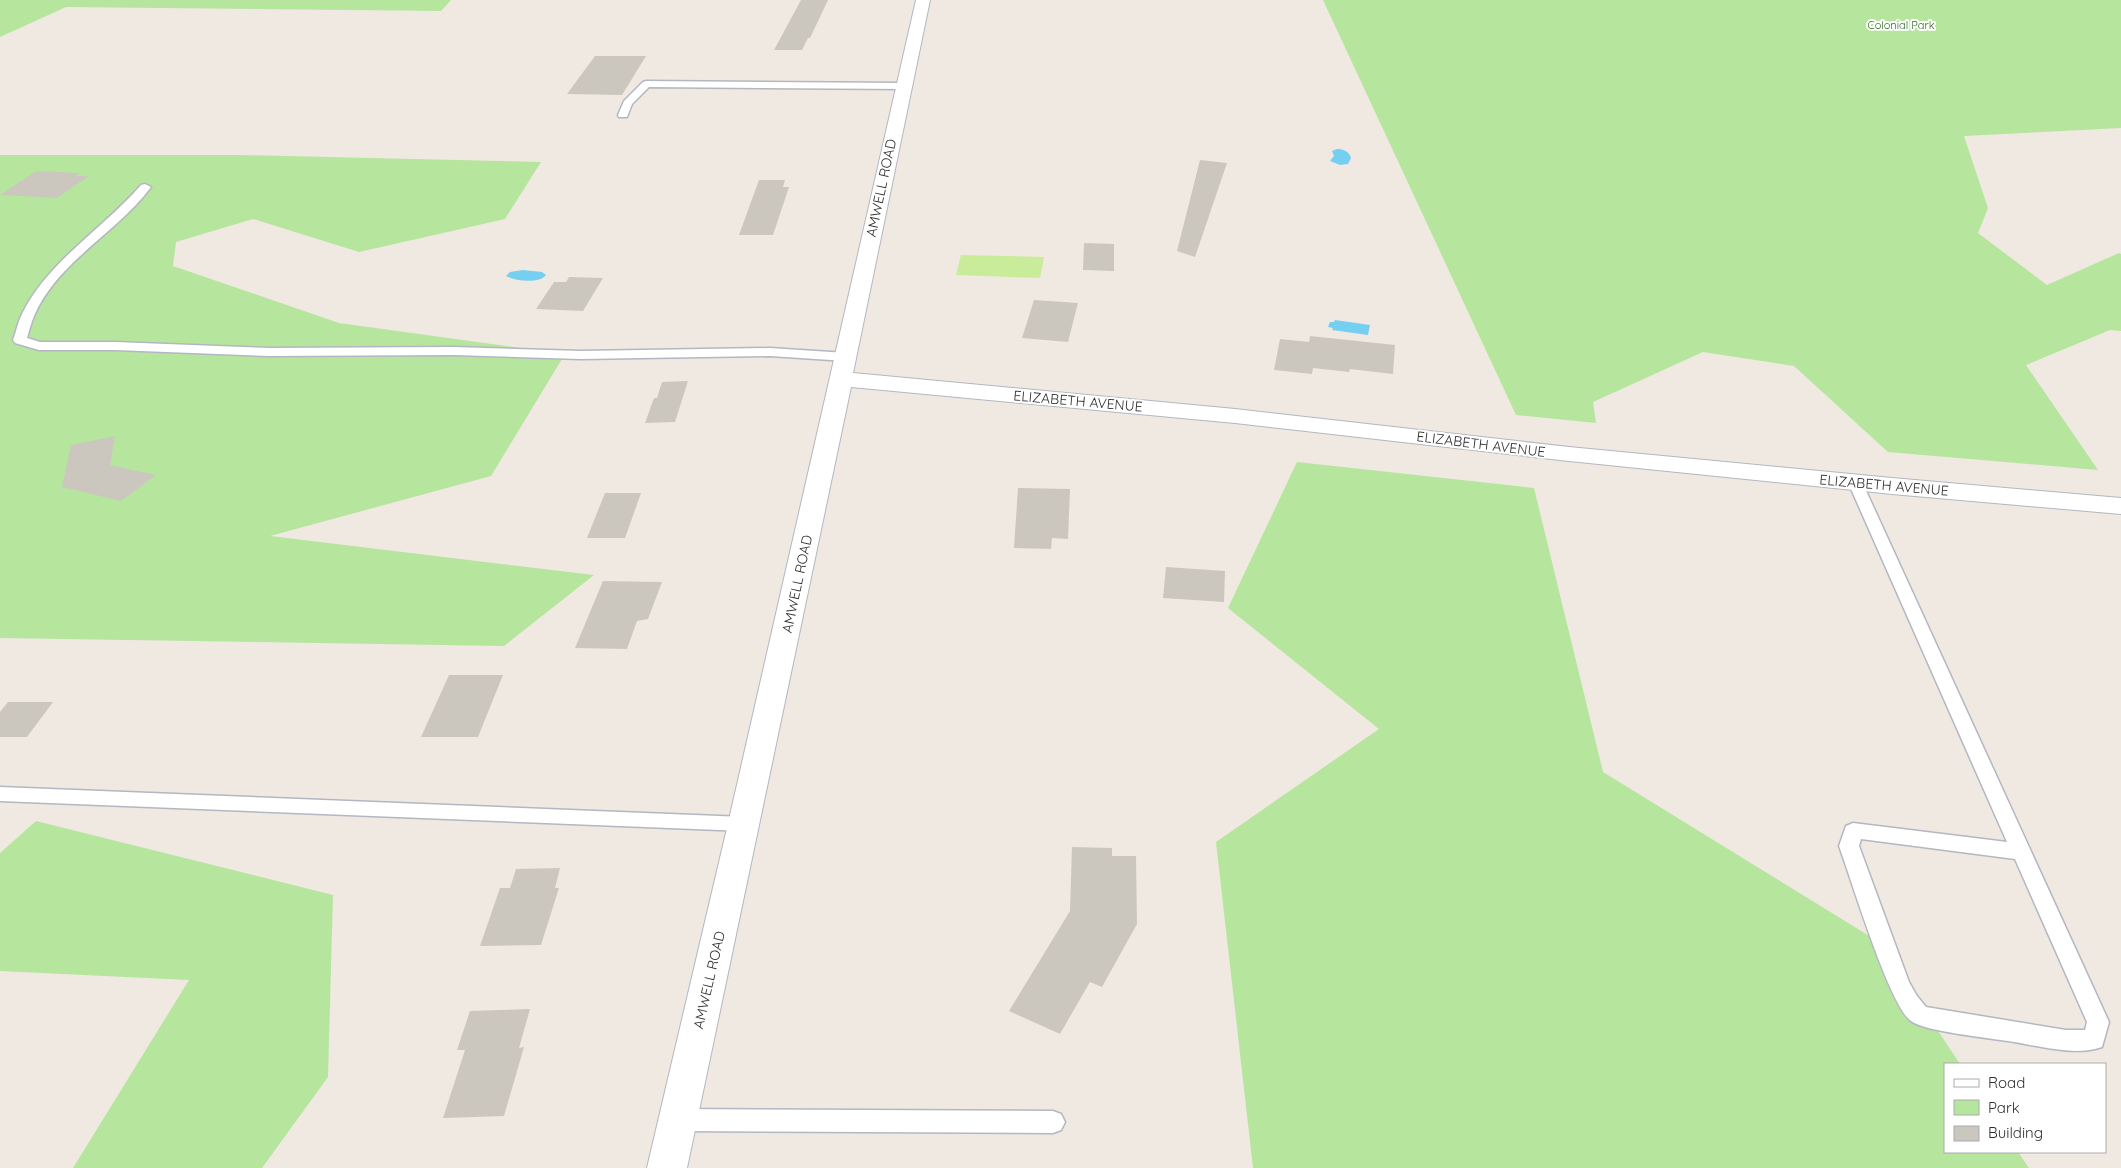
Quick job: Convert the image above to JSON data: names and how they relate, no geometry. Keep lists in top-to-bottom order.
{
  "streets": {
    "main road": ["AMWELL ROAD", "ELIZABETH AVENUE"]
  },
  "crossings": [
    ["AMWELL ROAD", "ELIZABETH AVENUE"]
  ],
  "parks": ["Colonial Park"],
  "legend": ["Road", "Park", "Building"]
}
